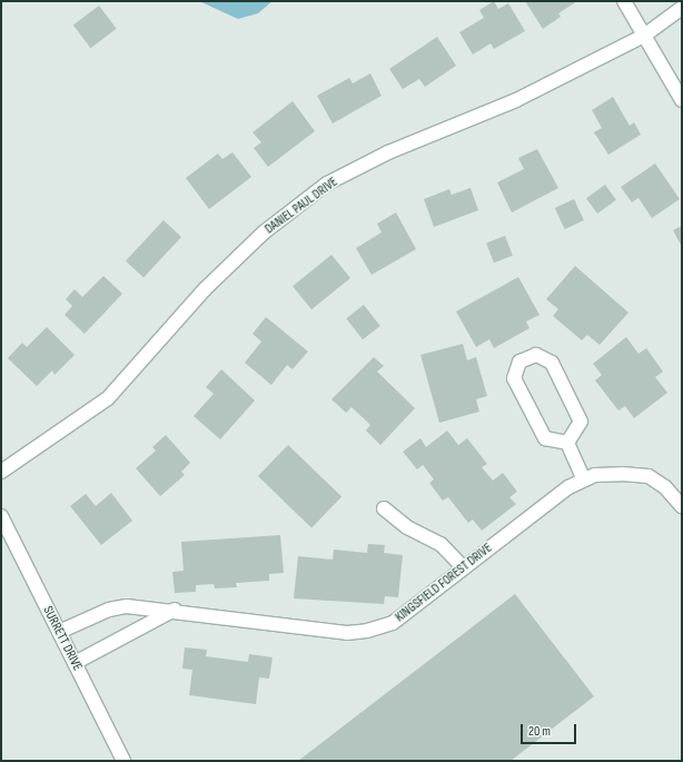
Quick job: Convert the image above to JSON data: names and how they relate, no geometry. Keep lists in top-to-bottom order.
{
  "streets": {
    "street": ["DANIEL PAUL DRIVE", "KINGSFIELD FOREST DRIVE", "SURRETT DRIVE"]
  },
  "crossings": [
    ["KINGSFIELD FOREST DRIVE", "SURRETT DRIVE"]
  ],
  "scale_bar": "20 m"
}
